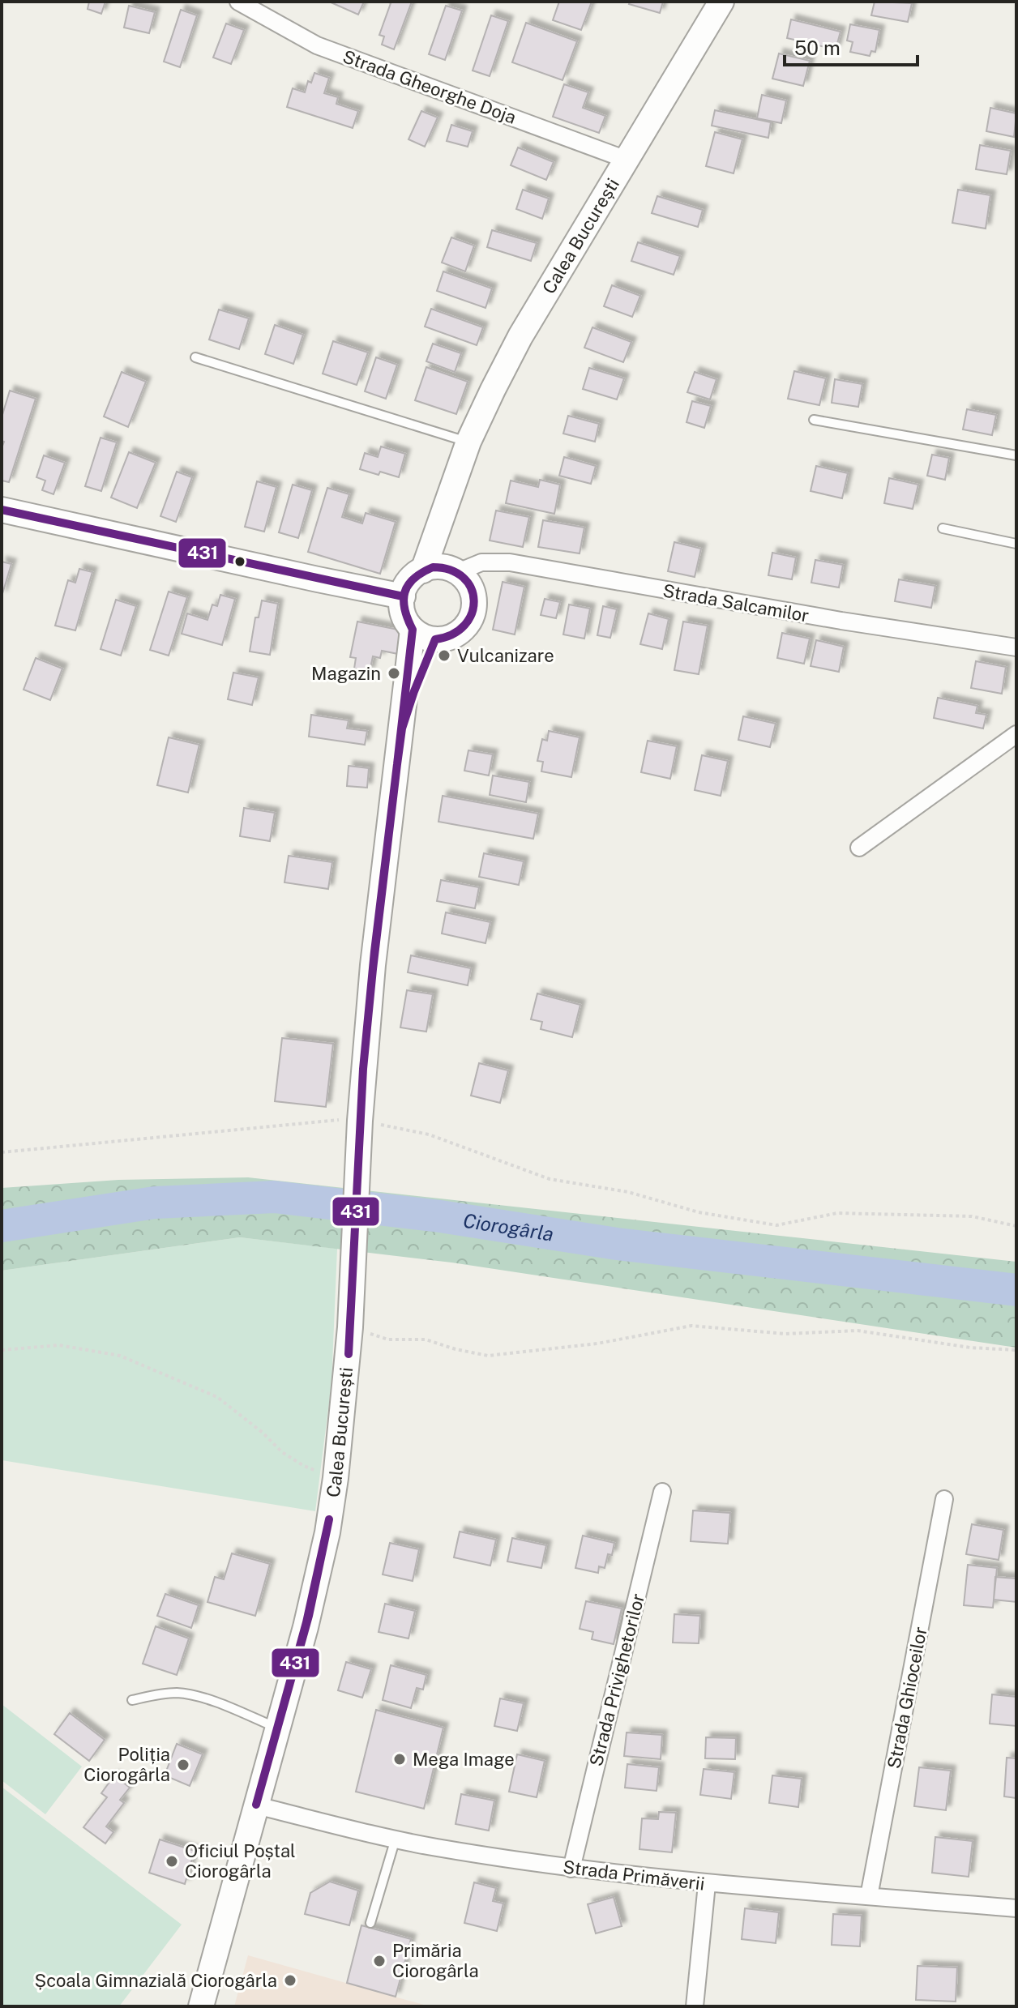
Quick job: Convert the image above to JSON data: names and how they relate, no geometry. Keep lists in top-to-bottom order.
{
  "streets": {
    "main road": ["Calea București"],
    "street": [
      "Strada Gheorghe Doja",
      "Strada Salcamilor",
      "Strada Privighetorilor",
      "Strada Ghioceilor",
      "Strada Primăverii"
    ]
  },
  "crossings": [
    ["Strada Gheorghe Doja", "Calea București"],
    ["Calea București", "Strada Salcamilor"],
    ["Calea București", "Strada Primăverii"],
    ["Strada Privighetorilor", "Strada Primăverii"],
    ["Strada Ghioceilor", "Strada Primăverii"]
  ],
  "water": ["Ciorogârla"],
  "places": [
    "Vulcanizare",
    "Magazin",
    "Mega Image",
    "Poliția Ciorogârla",
    "Oficiul Poștal Ciorogârla",
    "Primăria Ciorogârla",
    "Școala Gimnazială Ciorogârla"
  ],
  "lines": ["transit line 431"],
  "scale_bar": "50 m"
}
